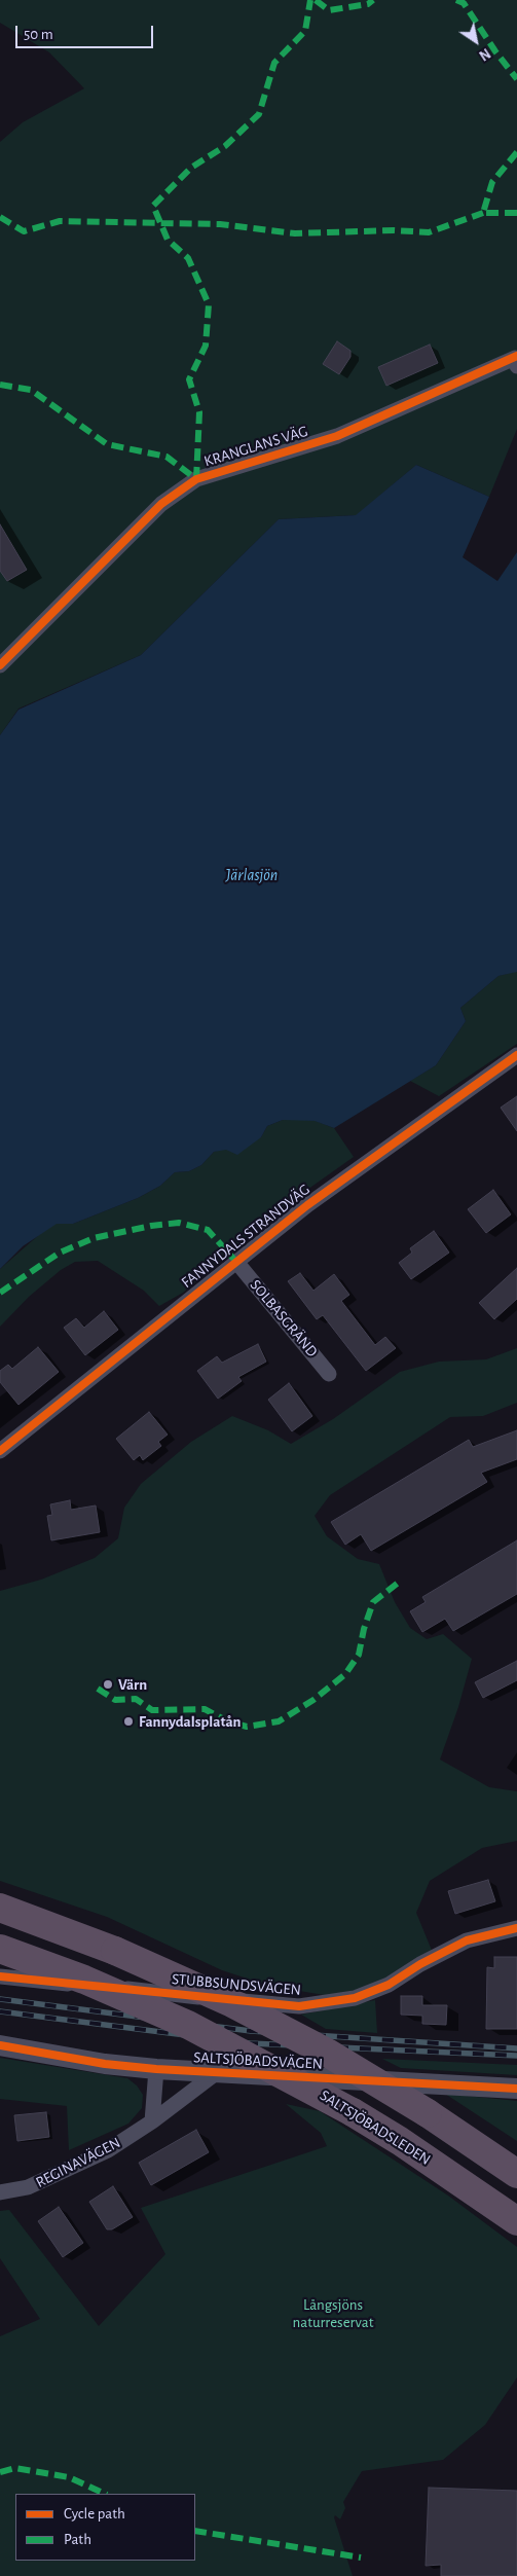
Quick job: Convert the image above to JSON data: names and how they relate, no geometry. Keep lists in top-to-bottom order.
{
  "streets": {
    "highway": ["SALTSJÖBADSLEDEN"],
    "street": [
      "KRANGLANS VÄG",
      "FANNYDALS STRANDVÄG",
      "SOLBASGRÄND",
      "STUBBSUNDSVÄGEN",
      "SALTSJÖBADSVÄGEN",
      "REGINAVÄGEN"
    ]
  },
  "crossings": [
    ["FANNYDALS STRANDVÄG", "SOLBASGRÄND"],
    ["SALTSJÖBADSVÄGEN", "REGINAVÄGEN"]
  ],
  "water": ["Järlasjön"],
  "parks": ["Långsjöns naturreservat"],
  "places": ["Värn", "Fannydalsplatån"],
  "legend": ["Cycle path", "Path"],
  "scale_bar": "50 m",
  "north": "bottom right"
}
